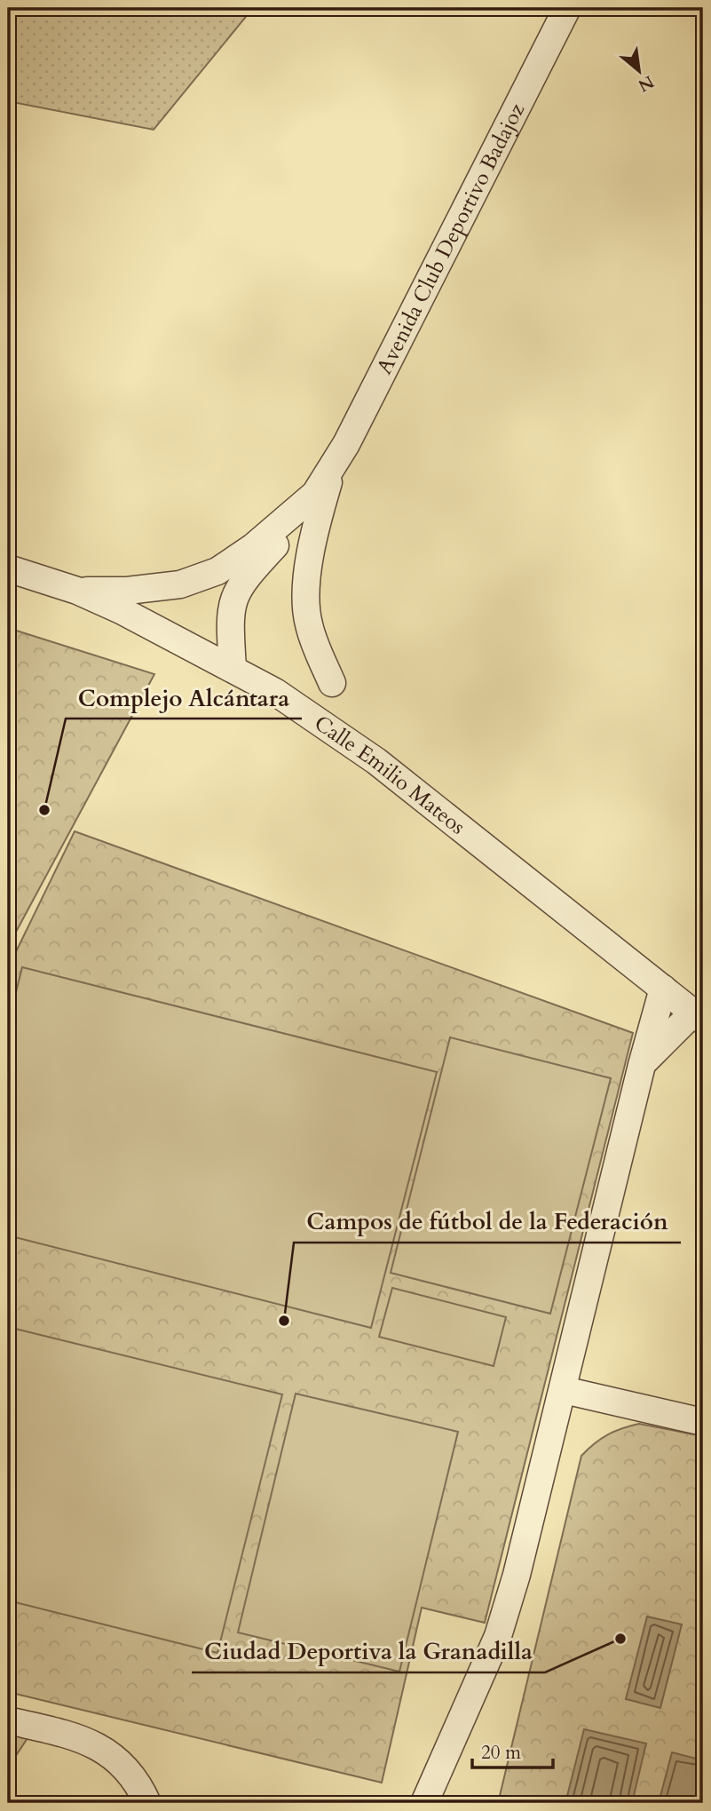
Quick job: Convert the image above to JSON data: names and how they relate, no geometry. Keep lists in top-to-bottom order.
{
  "streets": {
    "street": ["Avenida Club Deportivo Badajoz", "Calle Emilio Mateos"]
  },
  "crossings": [
    ["Avenida Club Deportivo Badajoz", "Calle Emilio Mateos"]
  ],
  "places": ["Complejo Alcántara", "Campos de fútbol de la Federación", "Ciudad Deportiva la Granadilla"],
  "scale_bar": "20 m",
  "north": "bottom right"
}
